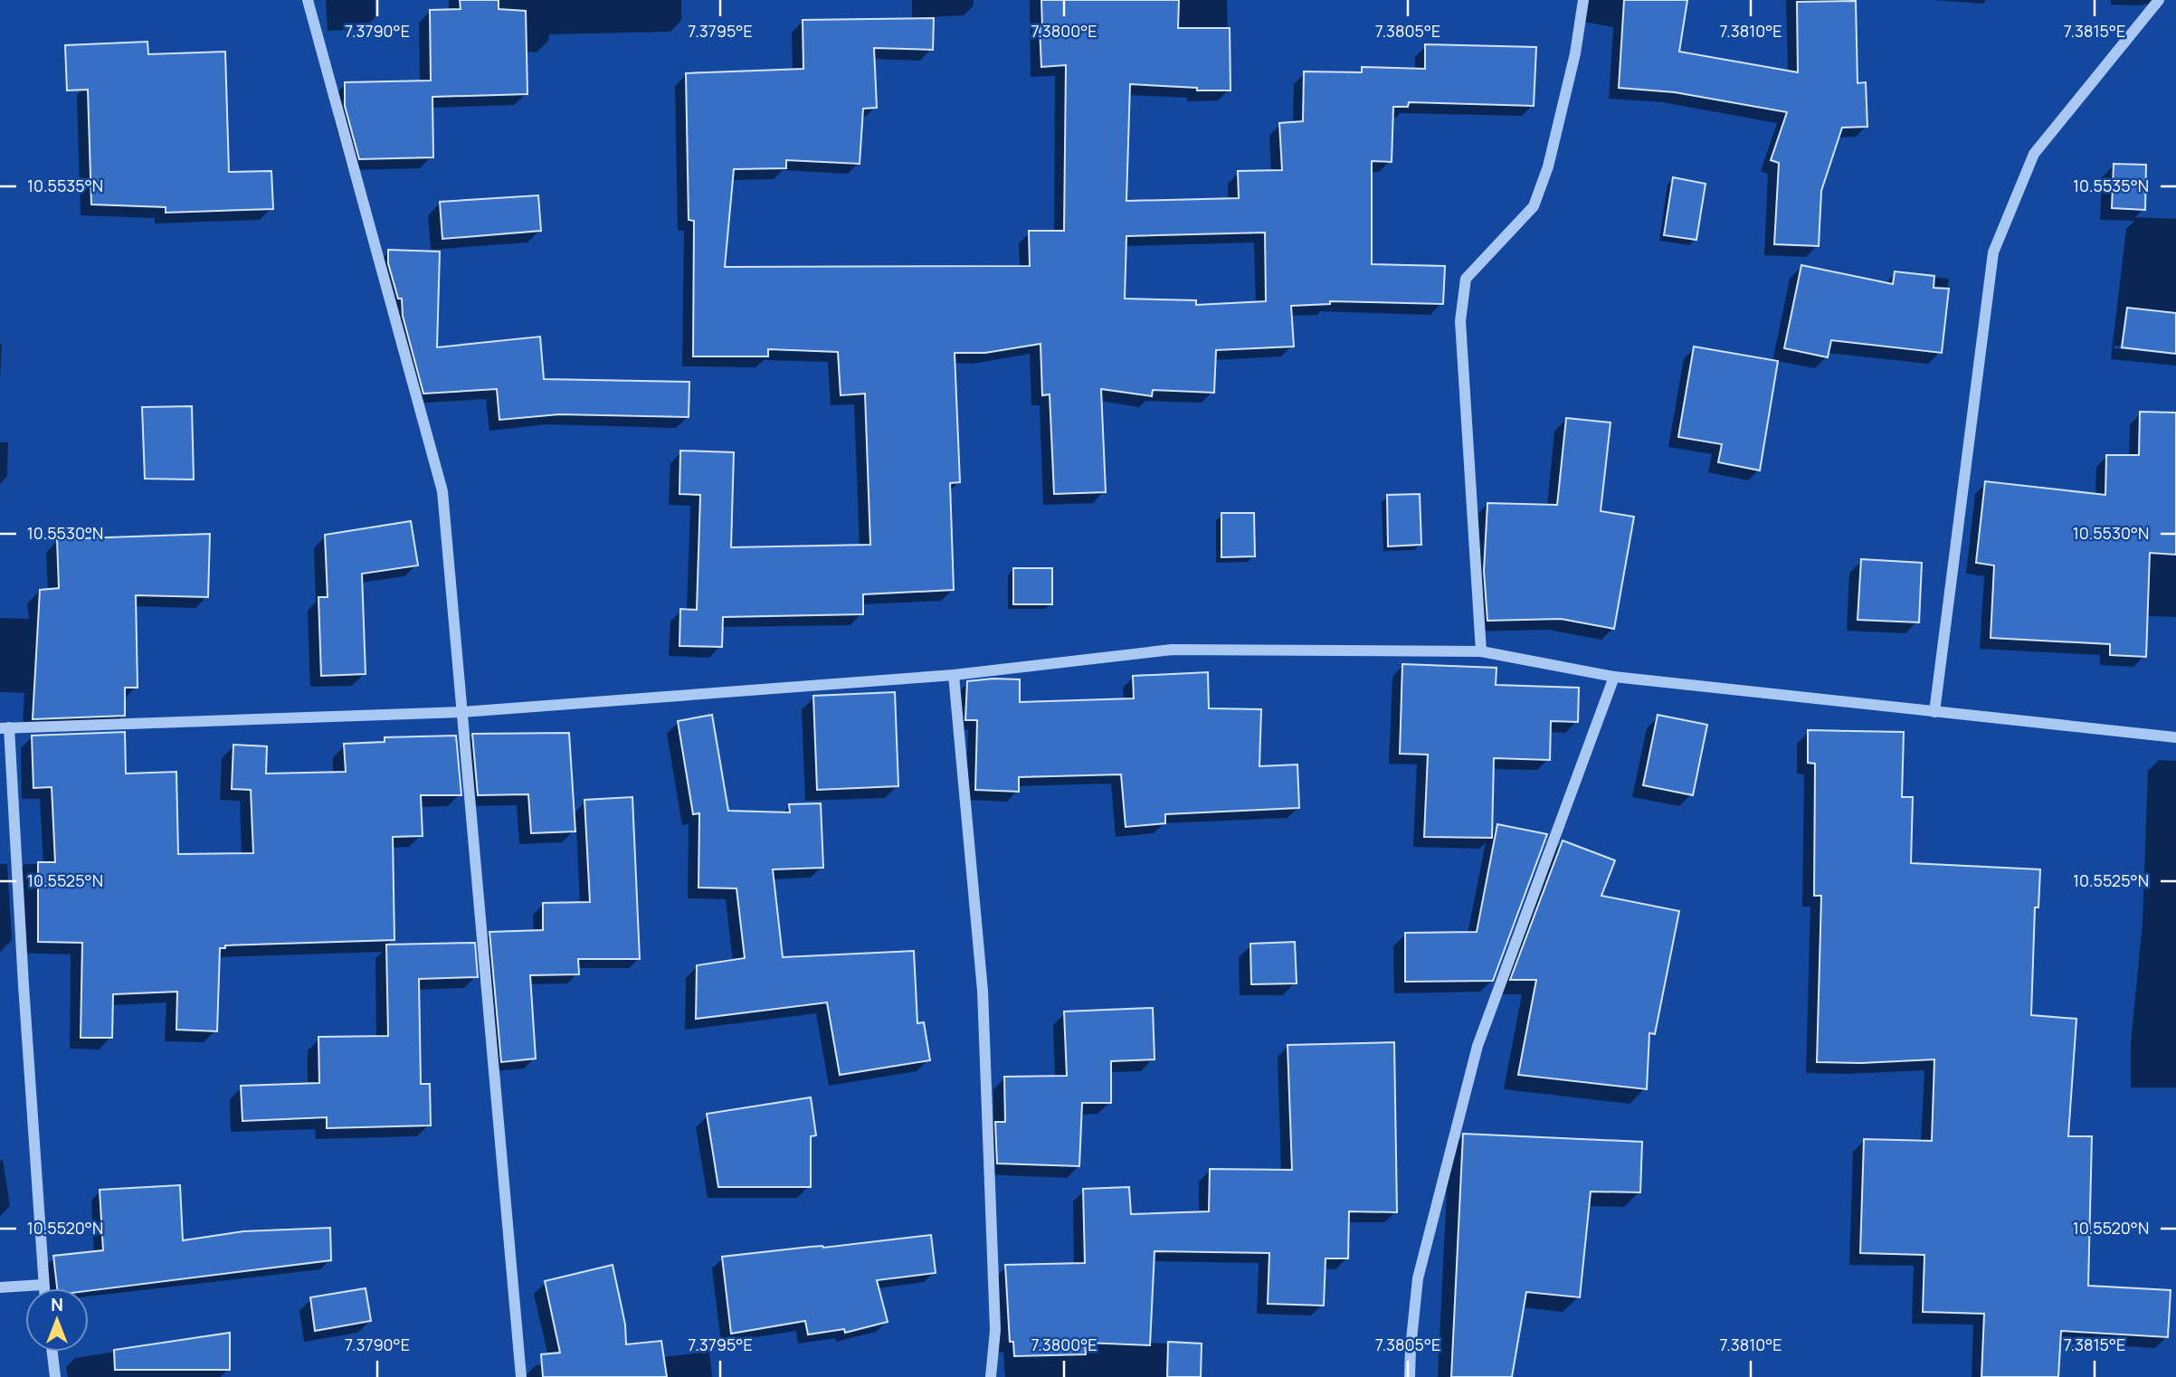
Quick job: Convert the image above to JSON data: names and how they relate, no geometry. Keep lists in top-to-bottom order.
{
  "north": "top",
  "coordinates": [
    "7.3790°E",
    "7.3795°E",
    "7.3800°E",
    "7.3805°E",
    "7.3810°E",
    "7.3815°E",
    "10.5535°N",
    "10.5530°N",
    "10.5525°N",
    "10.5520°N"
  ]
}
